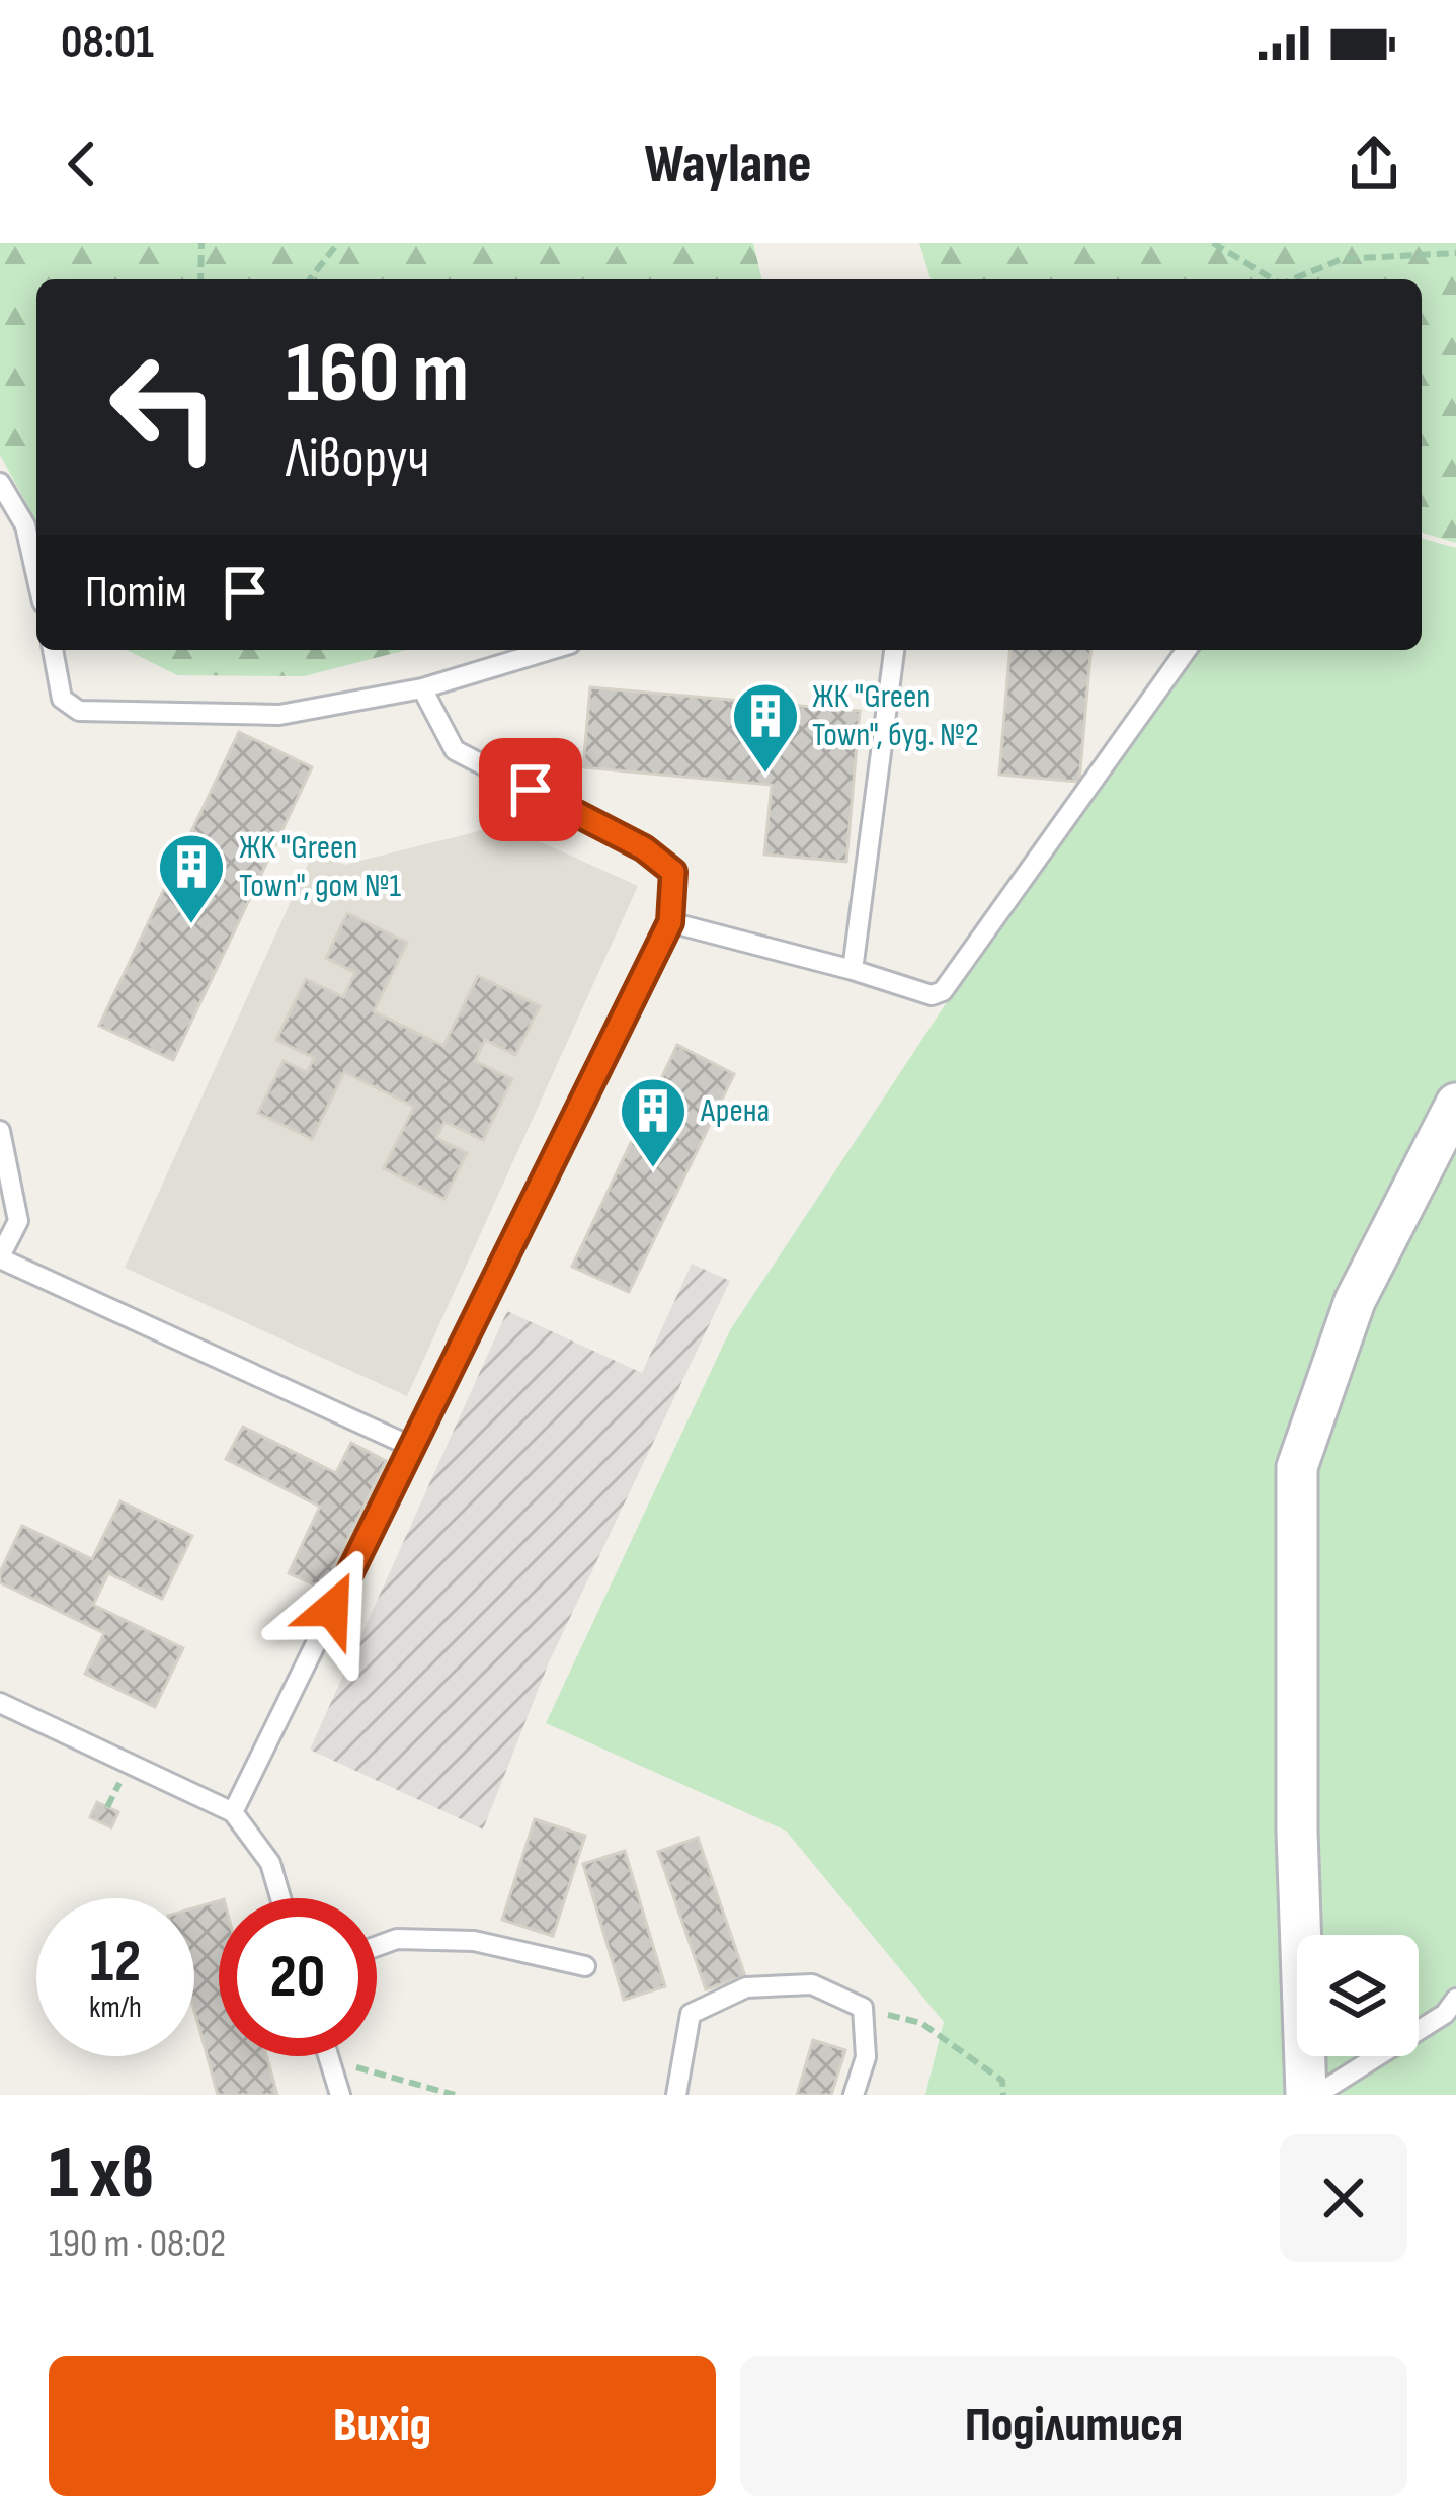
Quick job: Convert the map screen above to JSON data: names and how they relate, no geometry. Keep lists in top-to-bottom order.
{
  "places": {
    "building": ["ЖК \"Green Town\", буд. №2", "ЖК \"Green Town\", дом №1", "Арена"]
  },
  "page": {
    "status": "08:01",
    "header": "Waylane",
    "turn": ["160 m", "Ліворуч"],
    "then": "Потім",
    "speed": "12 km/h",
    "limit": "20",
    "heading": ["1 хв", "190 m · 08:02"],
    "buttons": ["Вихід", "Поділитися"]
  }
}
